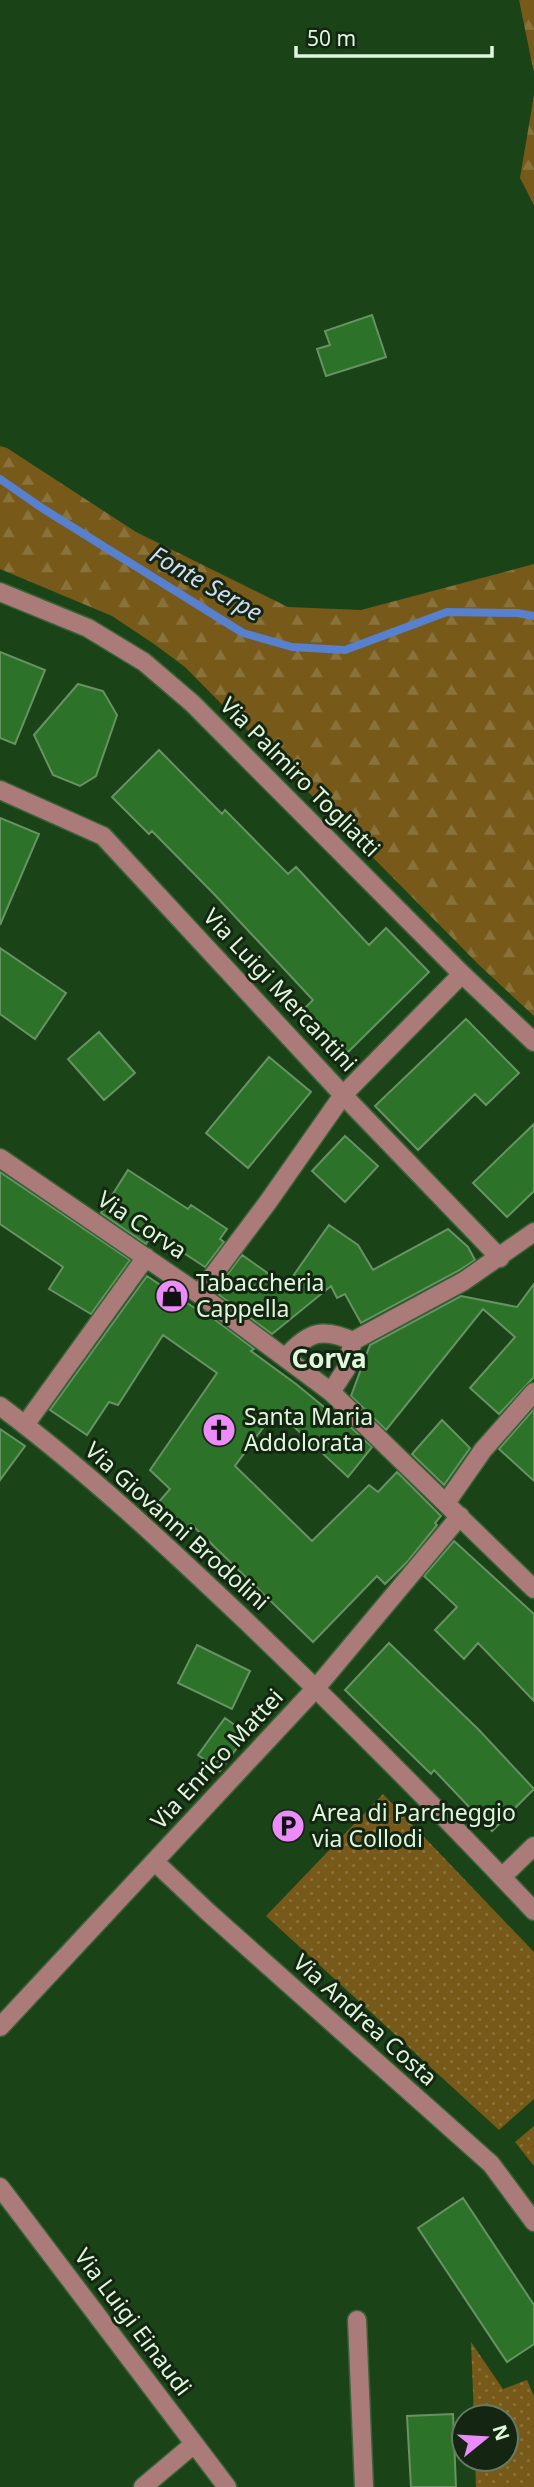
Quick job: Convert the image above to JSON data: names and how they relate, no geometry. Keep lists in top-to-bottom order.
{
  "streets": {
    "street": [
      "Via Palmiro Togliatti",
      "Via Luigi Mercantini",
      "Via Corva",
      "Via Giovanni Brodolini",
      "Via Enrico Mattei",
      "Via Andrea Costa",
      "Via Luigi Einaudi"
    ]
  },
  "crossings": [
    ["Via Corva", "Via Enrico Mattei"],
    ["Via Giovanni Brodolini", "Via Enrico Mattei"],
    ["Via Enrico Mattei", "Via Andrea Costa"]
  ],
  "districts": ["Corva"],
  "water": ["Fonte Serpe"],
  "places": {
    "shop": ["Tabaccheria Cappella"],
    "church": ["Santa Maria Addolorata"],
    "parking": ["Area di Parcheggio via Collodi"]
  },
  "scale_bar": "50 m",
  "north": "right"
}
